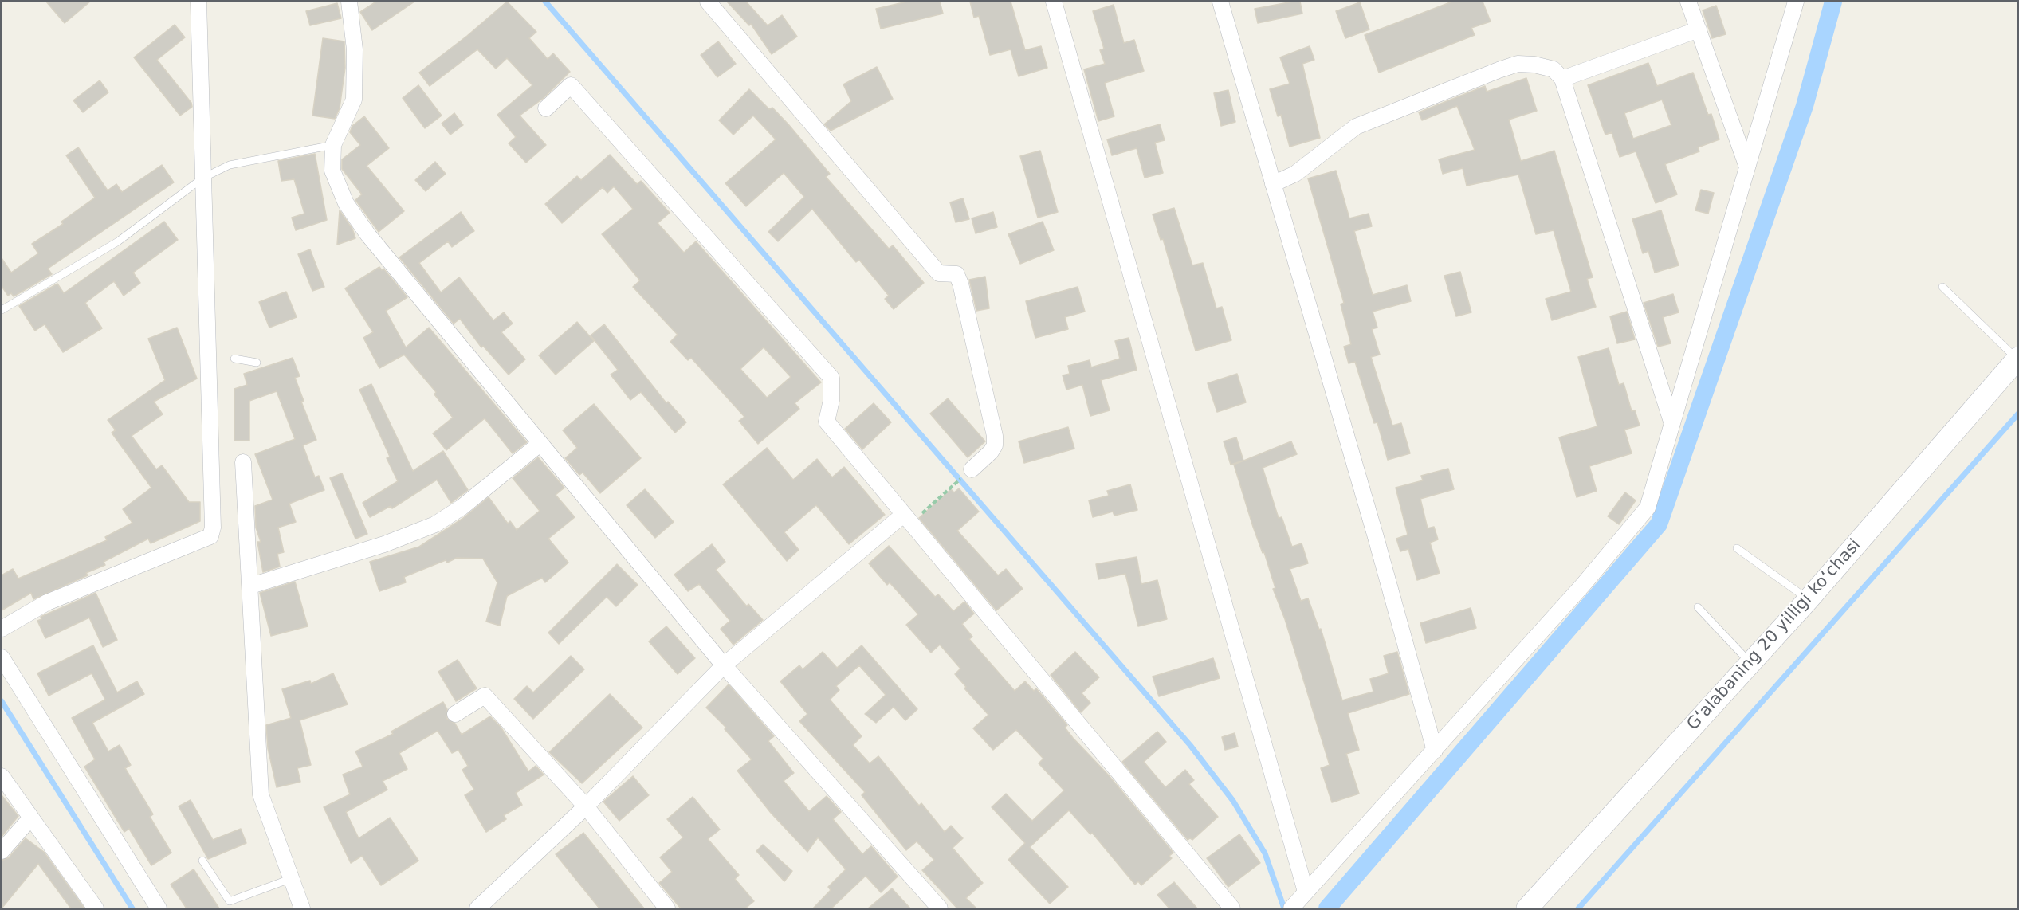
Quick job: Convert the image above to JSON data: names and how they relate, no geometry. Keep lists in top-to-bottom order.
{
  "streets": {
    "main road": ["Gʻalabaning 20 yilligi koʻchasi"]
  }
}
